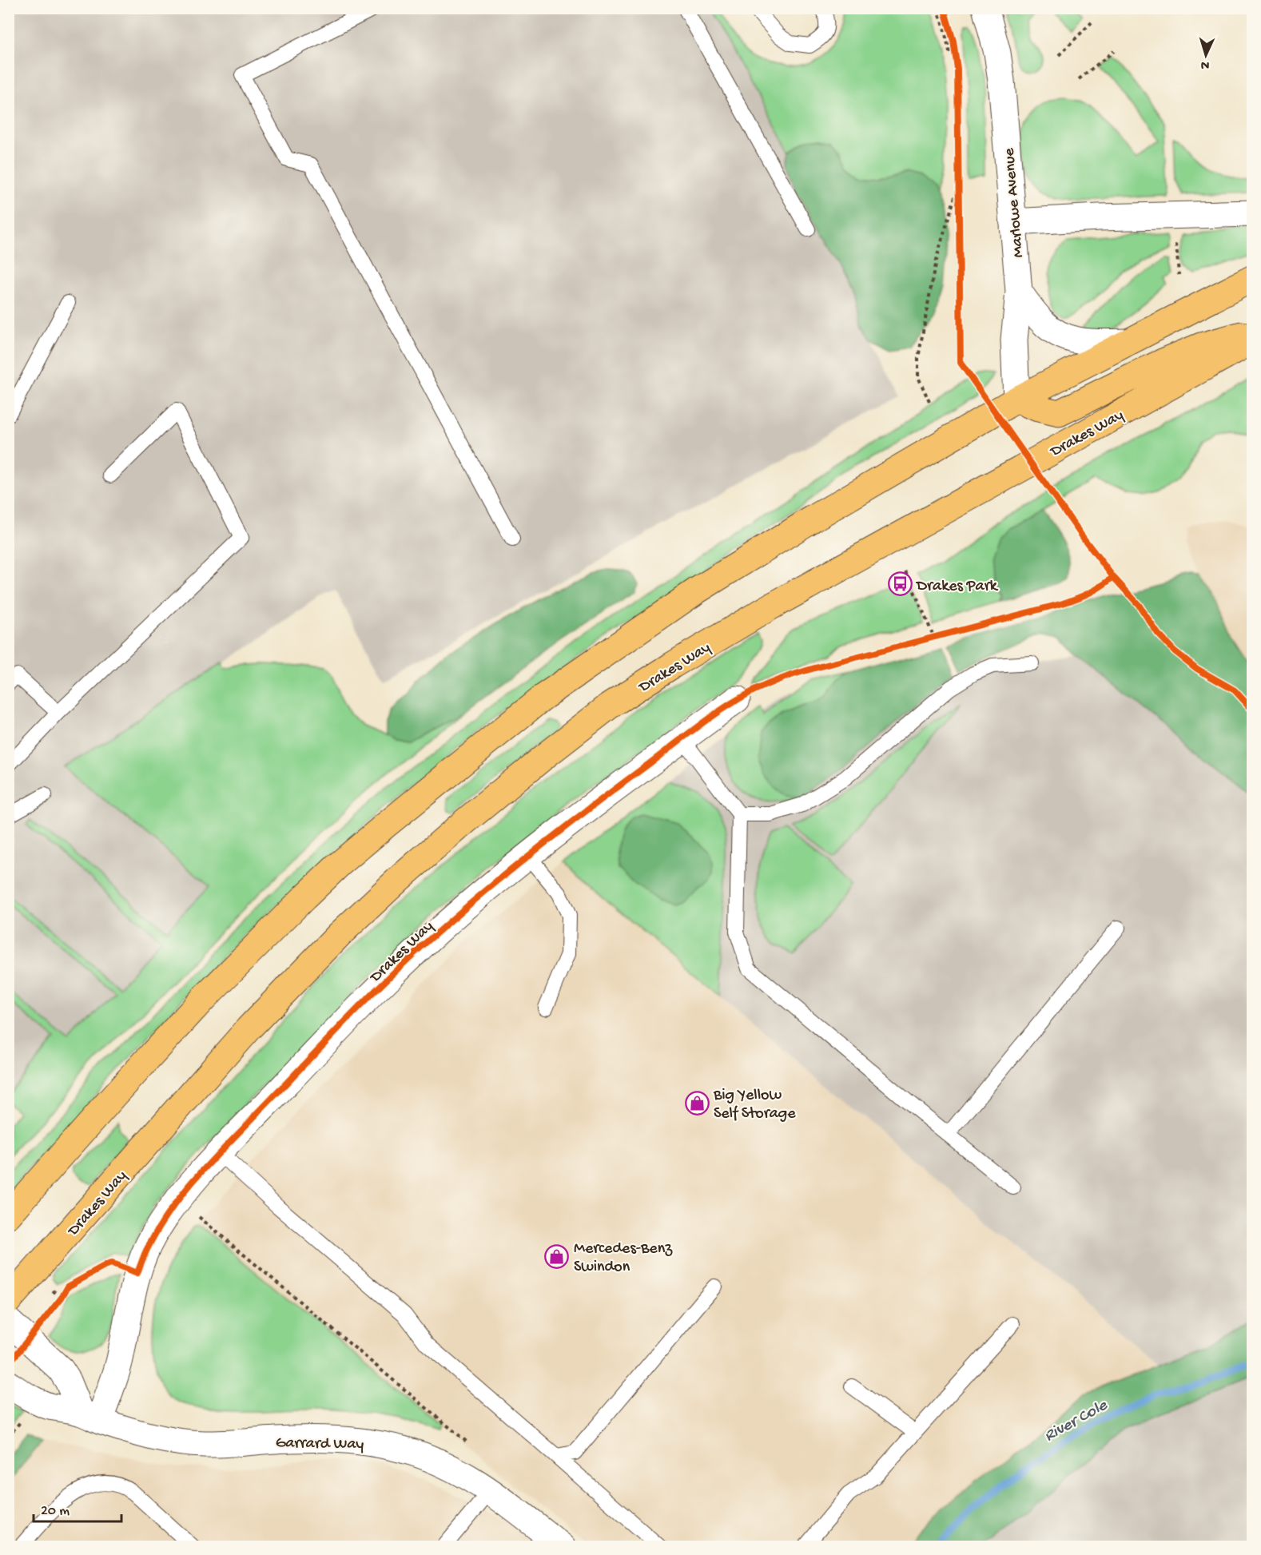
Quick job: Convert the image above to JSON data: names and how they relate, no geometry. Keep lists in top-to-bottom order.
{
  "streets": {
    "main road": ["Drakes Way"],
    "street": ["Marlowe Avenue", "Garrard Way"]
  },
  "crossings": [
    ["Drakes Way", "Garrard Way"]
  ],
  "water": ["River Cole"],
  "places": {
    "bus stop": ["Drakes Park"],
    "shop": ["Big Yellow Self Storage", "Mercedes-Benz Swindon"]
  },
  "scale_bar": "20 m",
  "north": "bottom"
}
